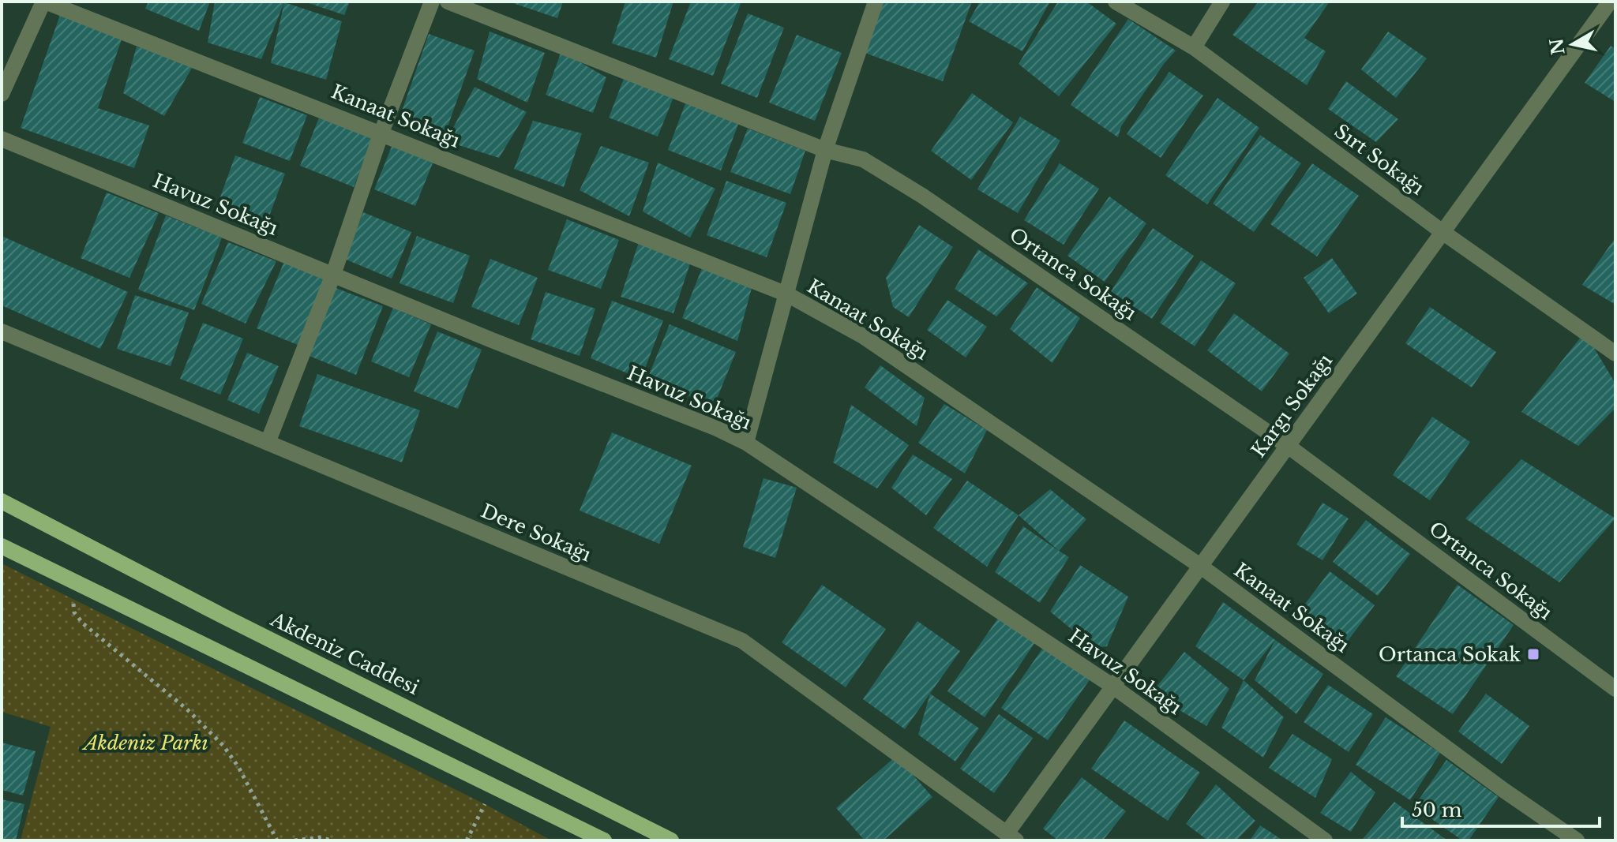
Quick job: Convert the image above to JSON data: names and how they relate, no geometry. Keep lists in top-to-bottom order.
{
  "streets": {
    "main road": ["Akdeniz Caddesi"],
    "street": [
      "Kanaat Sokağı",
      "Sırt Sokağı",
      "Havuz Sokağı",
      "Ortanca Sokağı",
      "Kargı Sokağı",
      "Dere Sokağı"
    ]
  },
  "crossings": [
    ["Kanaat Sokağı", "Kargı Sokağı"],
    ["Sırt Sokağı", "Kargı Sokağı"],
    ["Havuz Sokağı", "Kargı Sokağı"],
    ["Ortanca Sokağı", "Kargı Sokağı"],
    ["Kargı Sokağı", "Dere Sokağı"]
  ],
  "parks": ["Akdeniz Parkı"],
  "places": {
    "transit": ["Ortanca Sokak"]
  },
  "scale_bar": "50 m",
  "north": "left"
}
